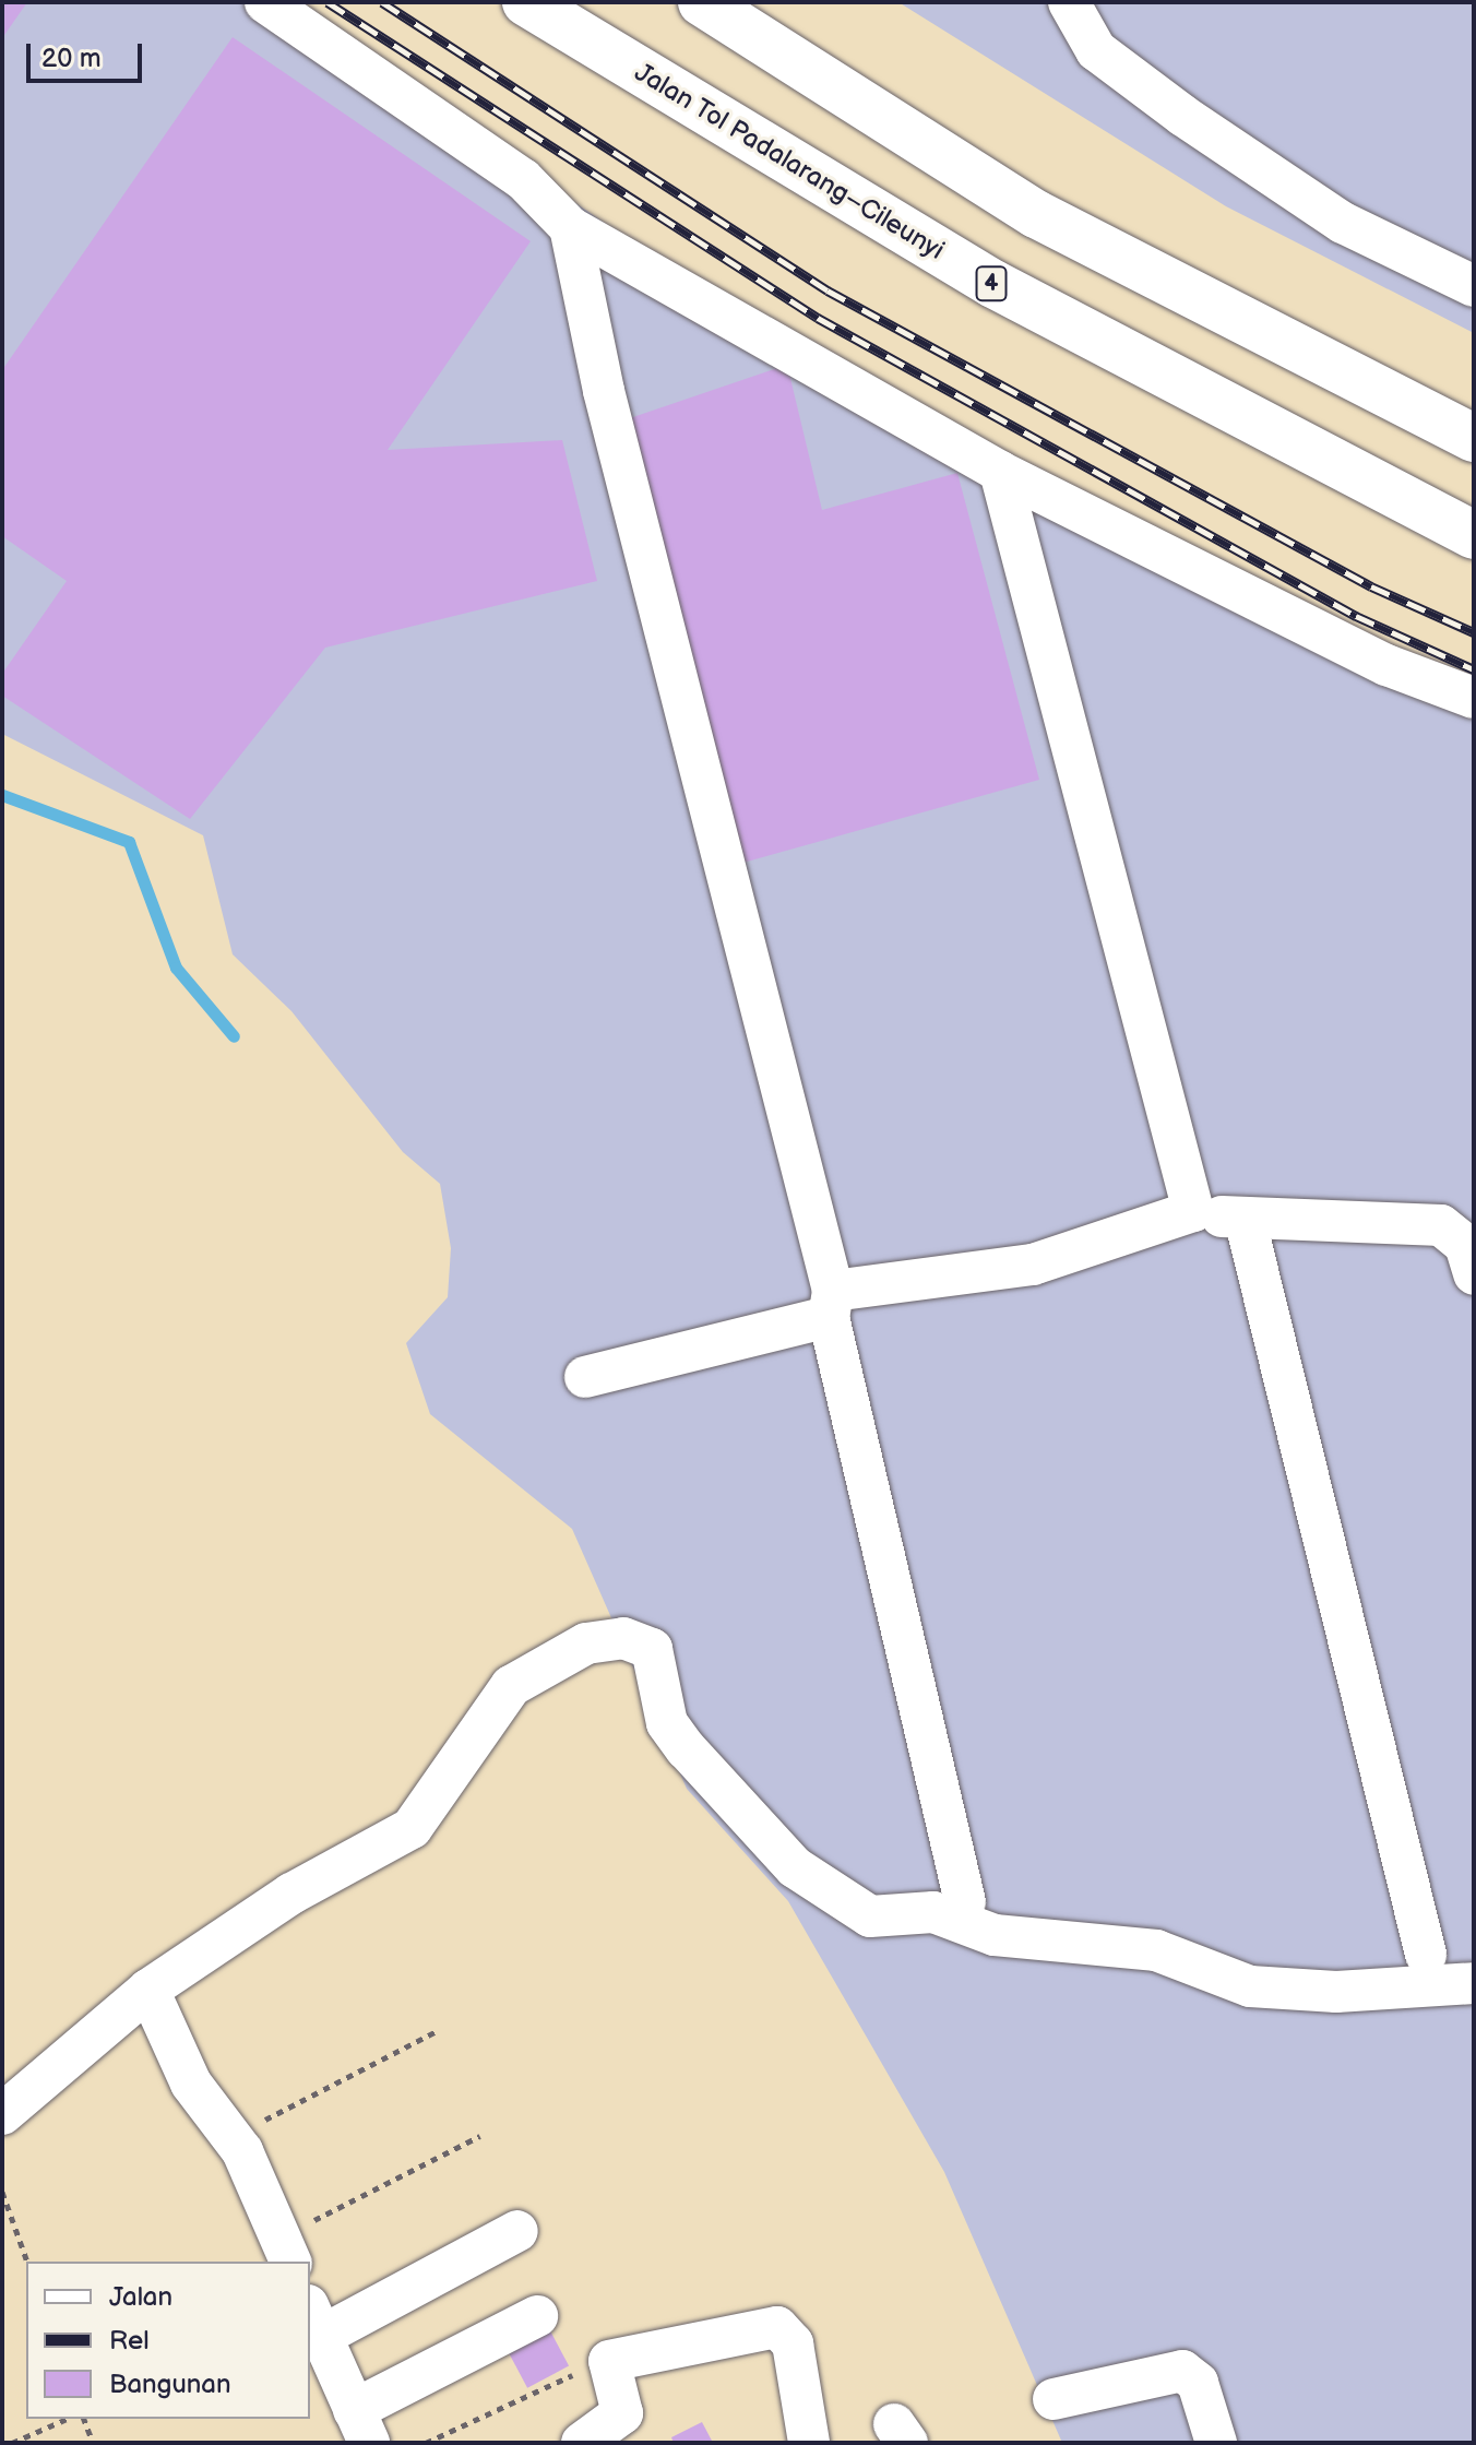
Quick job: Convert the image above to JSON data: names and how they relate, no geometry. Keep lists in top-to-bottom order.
{
  "streets": {
    "highway": ["Jalan Tol Padalarang–Cileunyi", "4"]
  },
  "legend": ["Jalan", "Rel", "Bangunan"],
  "scale_bar": "20 m"
}
